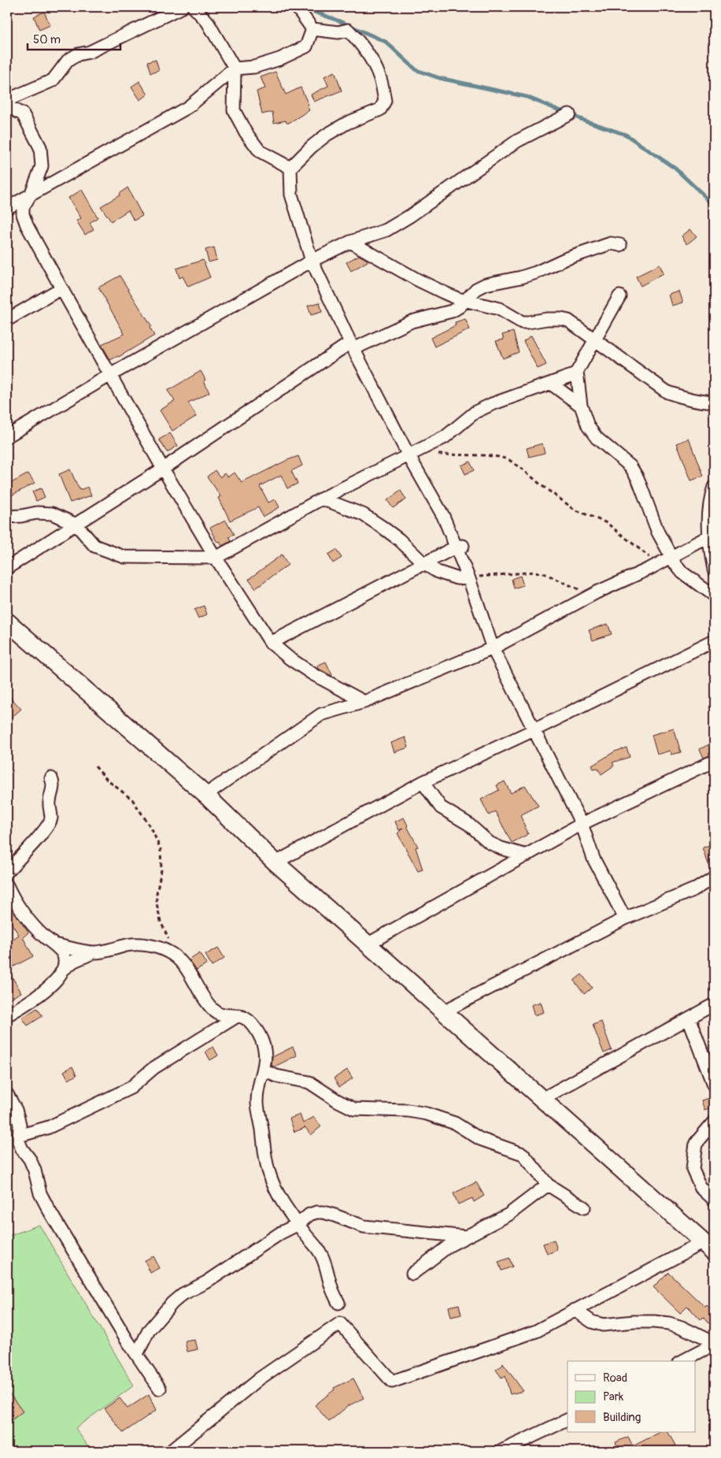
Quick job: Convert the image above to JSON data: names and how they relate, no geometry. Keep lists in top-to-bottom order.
{
  "legend": ["Road", "Park", "Building"],
  "scale_bar": "50 m"
}
